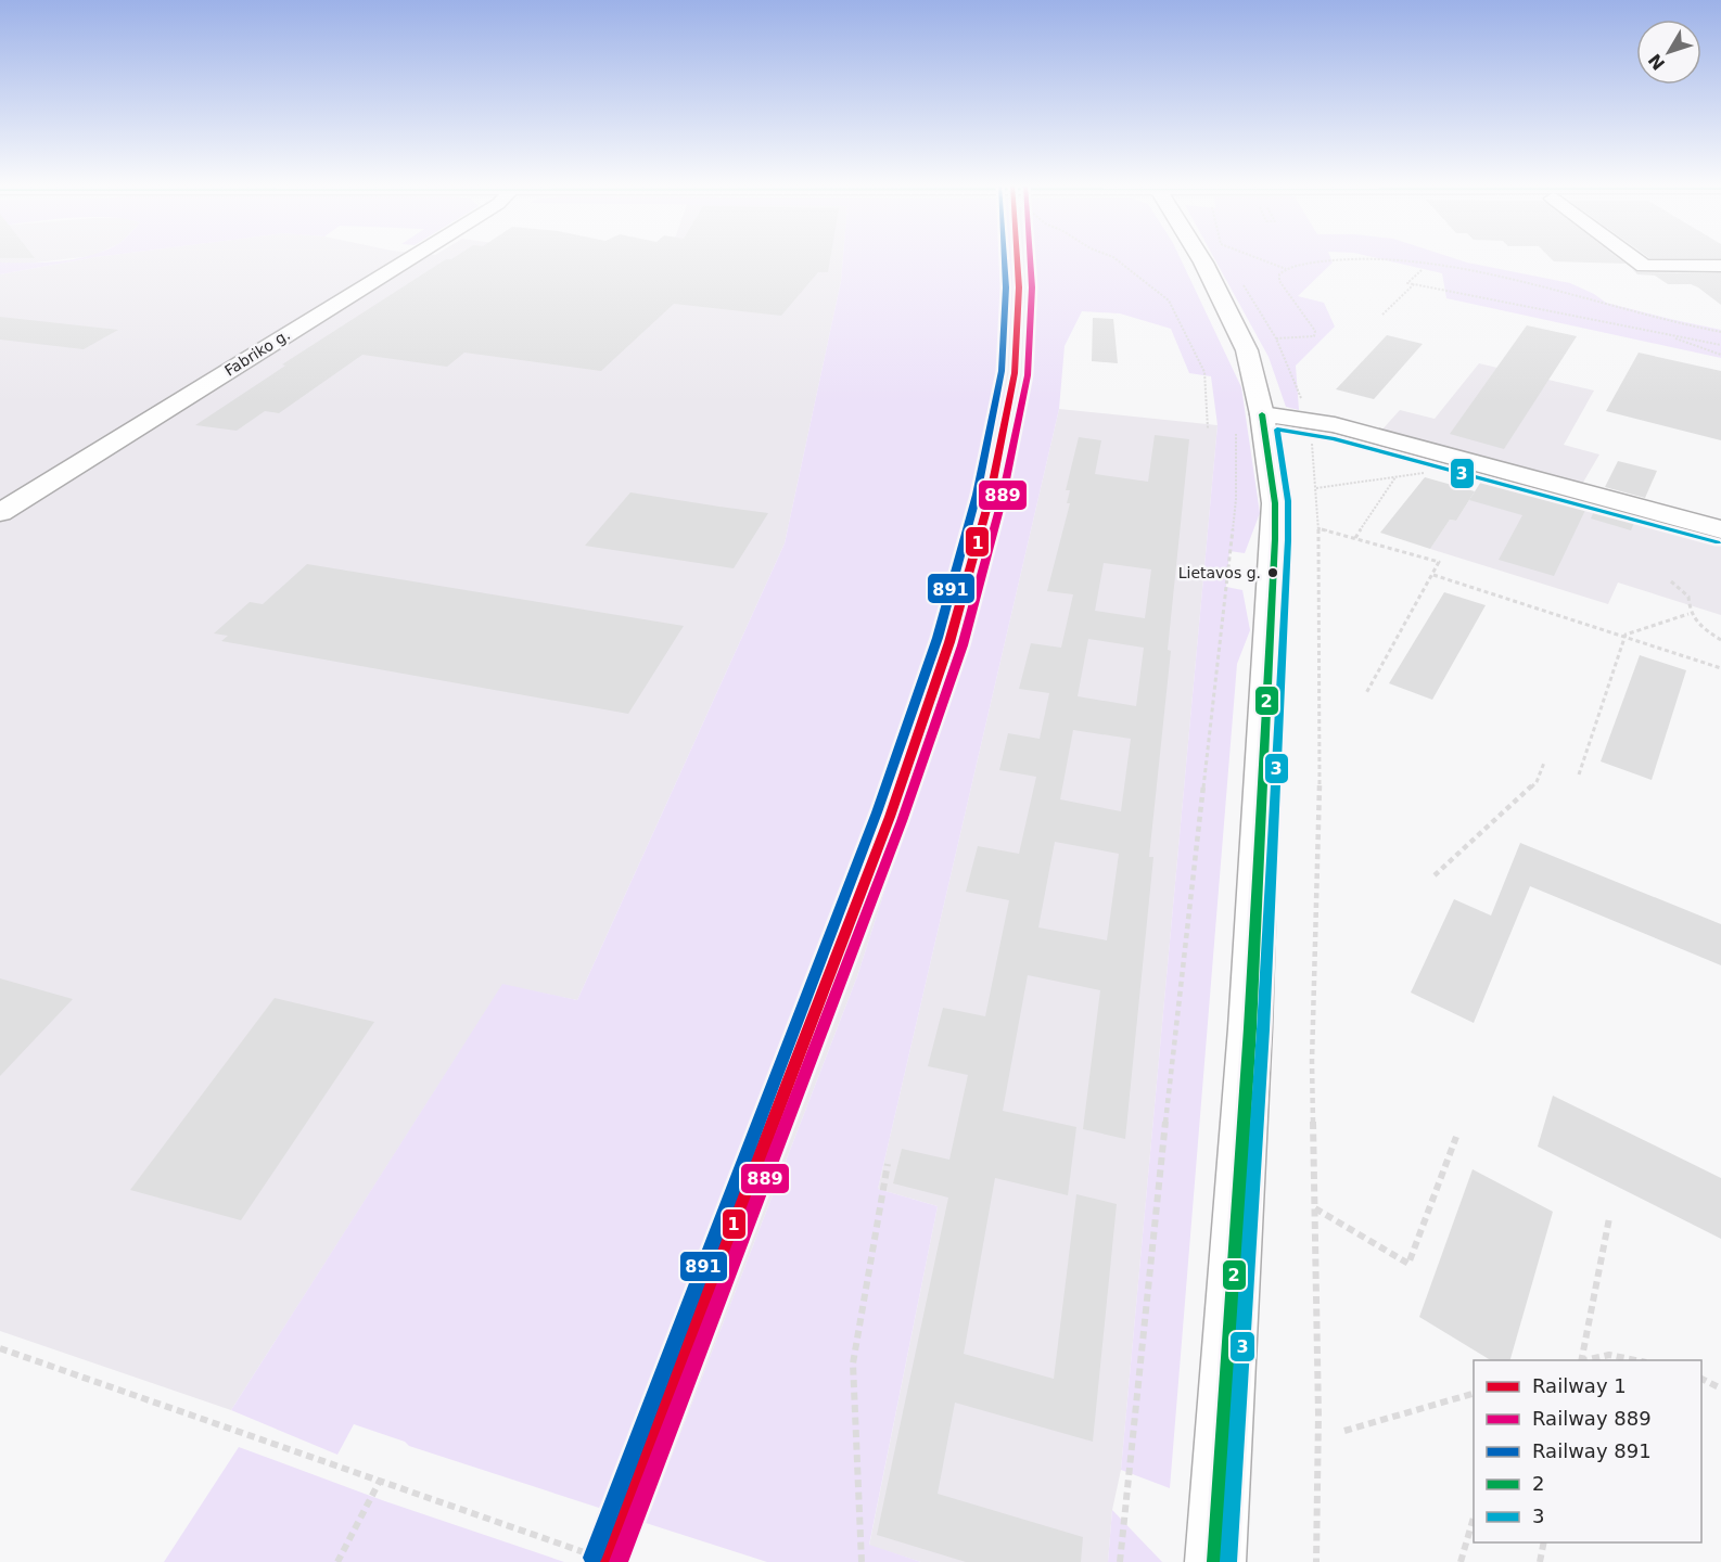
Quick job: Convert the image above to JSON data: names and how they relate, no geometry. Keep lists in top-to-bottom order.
{
  "streets": {
    "main road": ["Fabriko g."]
  },
  "places": ["Lietavos g."],
  "lines": [
    "rail line 1",
    "rail line 889",
    "rail line 891",
    "transit line 2",
    "transit line 3"
  ],
  "legend": [
    "Railway 1",
    "Railway 889",
    "Railway 891",
    "2",
    "3"
  ],
  "north": "bottom left"
}
